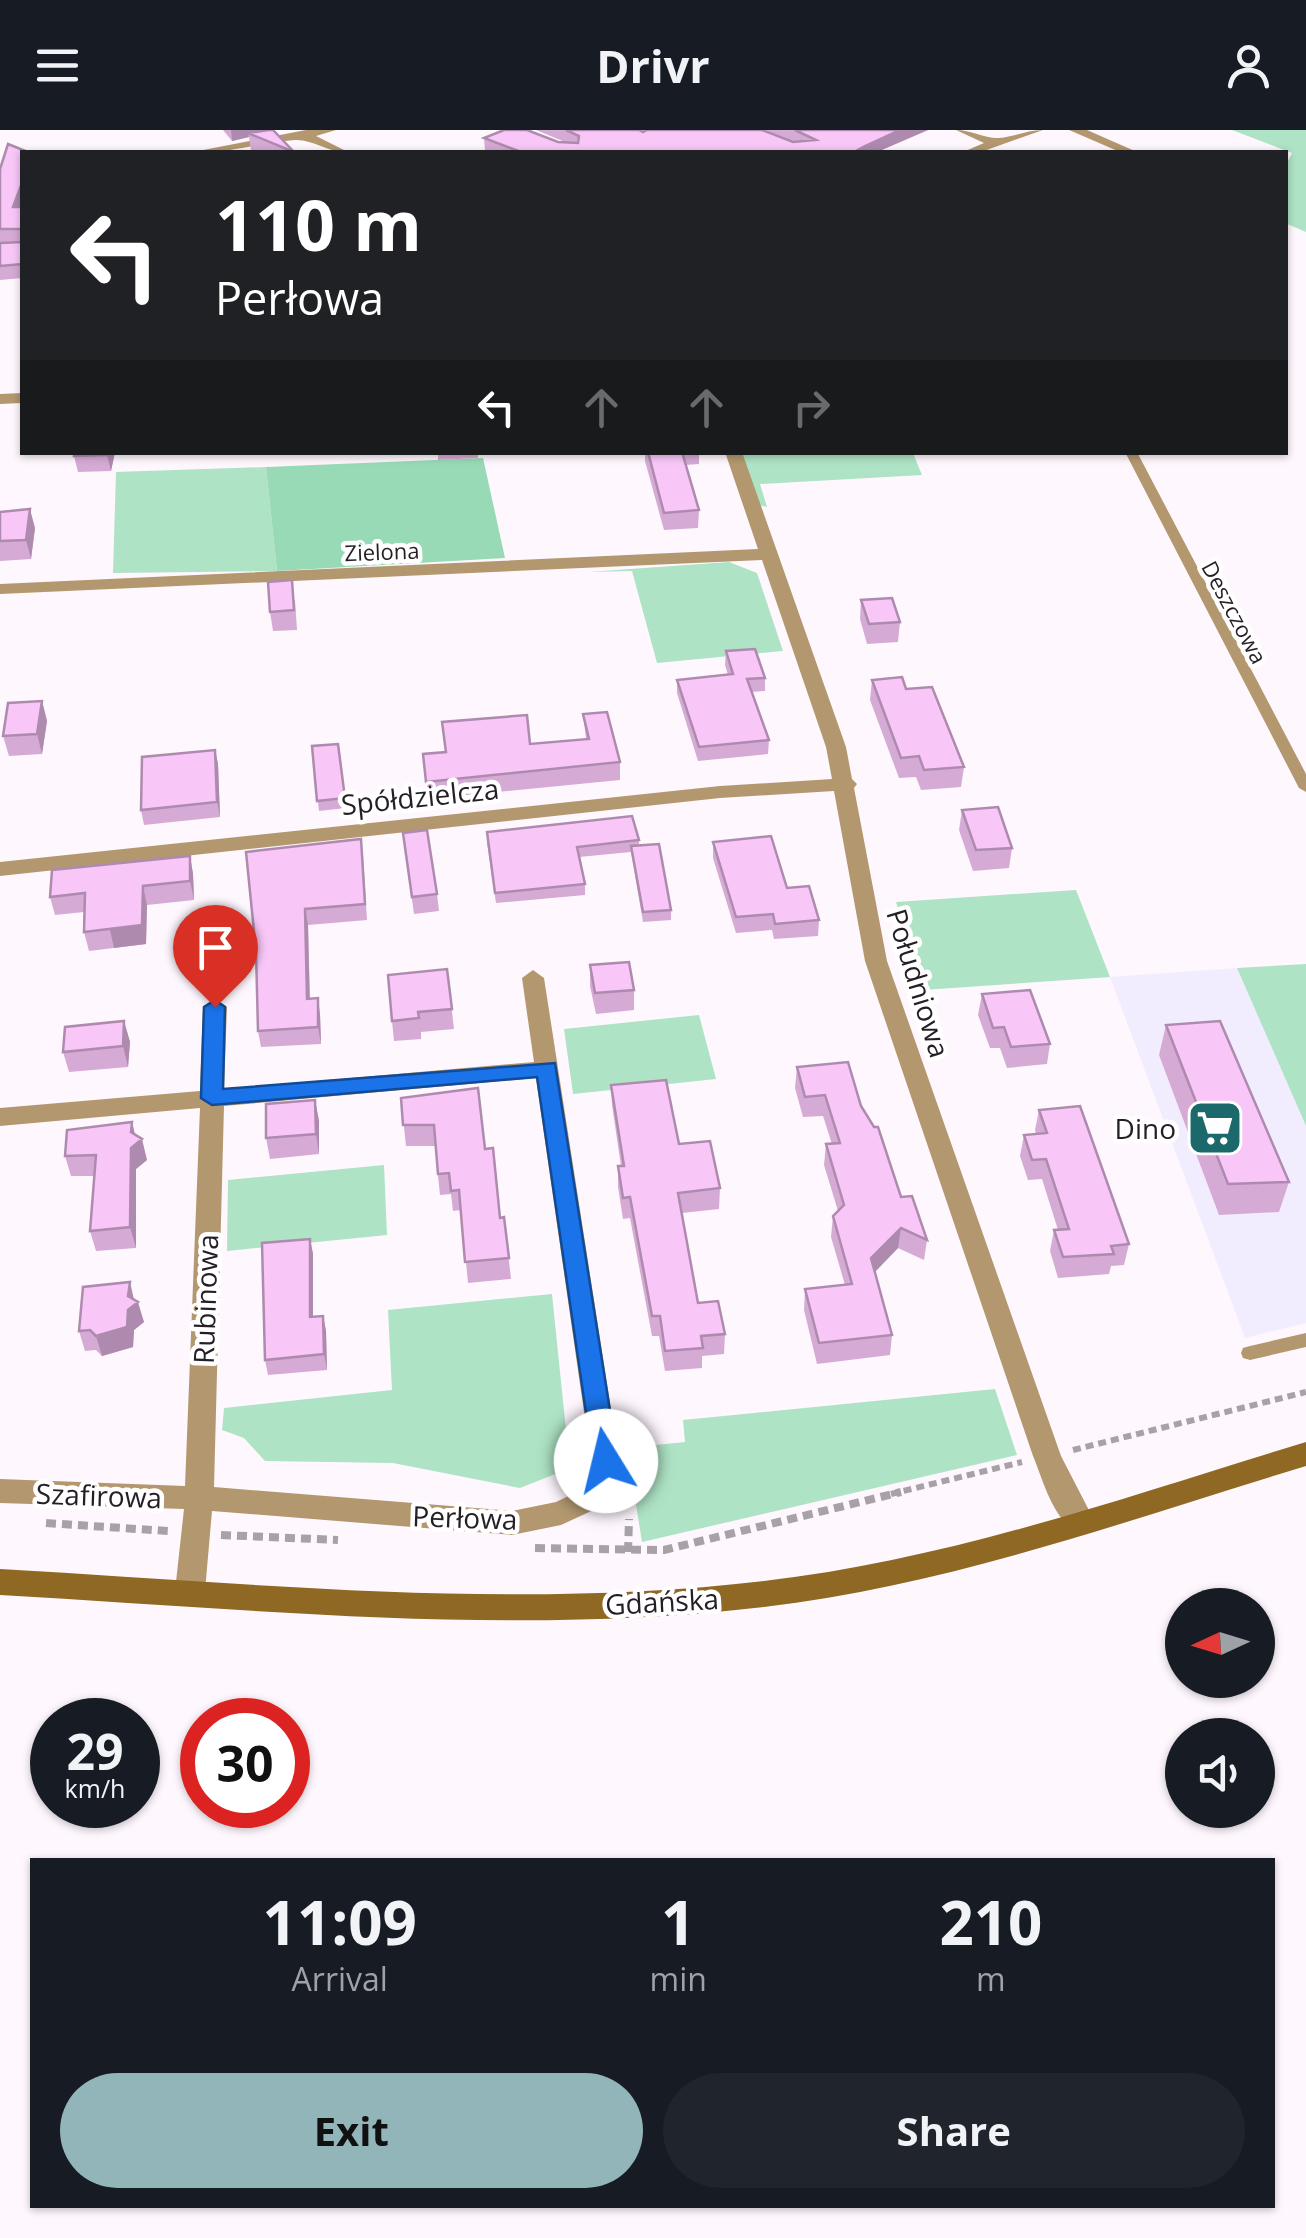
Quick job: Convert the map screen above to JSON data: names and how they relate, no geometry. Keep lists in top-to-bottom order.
{
  "streets": {
    "main road": ["Gdańska"],
    "street": [
      "Zielona",
      "Spółdzielcza",
      "Południowa",
      "Rubinowa",
      "Szafirowa",
      "Perłowa"
    ],
    "lane": ["Deszczowa"]
  },
  "crossings": [
    ["Zielona", "Południowa"],
    ["Spółdzielcza", "Południowa"],
    ["Południowa", "Gdańska"],
    ["Rubinowa", "Szafirowa"],
    ["Rubinowa", "Perłowa"],
    ["Rubinowa", "Gdańska"],
    ["Szafirowa", "Perłowa"]
  ],
  "places": {
    "supermarket": ["Dino"]
  },
  "north": "left",
  "page": {
    "header": "Drivr",
    "turn": ["110 m", "Perłowa"],
    "speed": "29 km/h",
    "limit": "30",
    "eta": [
      "11:09",
      "Arrival",
      "1",
      "min",
      "210",
      "m"
    ],
    "buttons": ["Exit", "Share"]
  }
}
